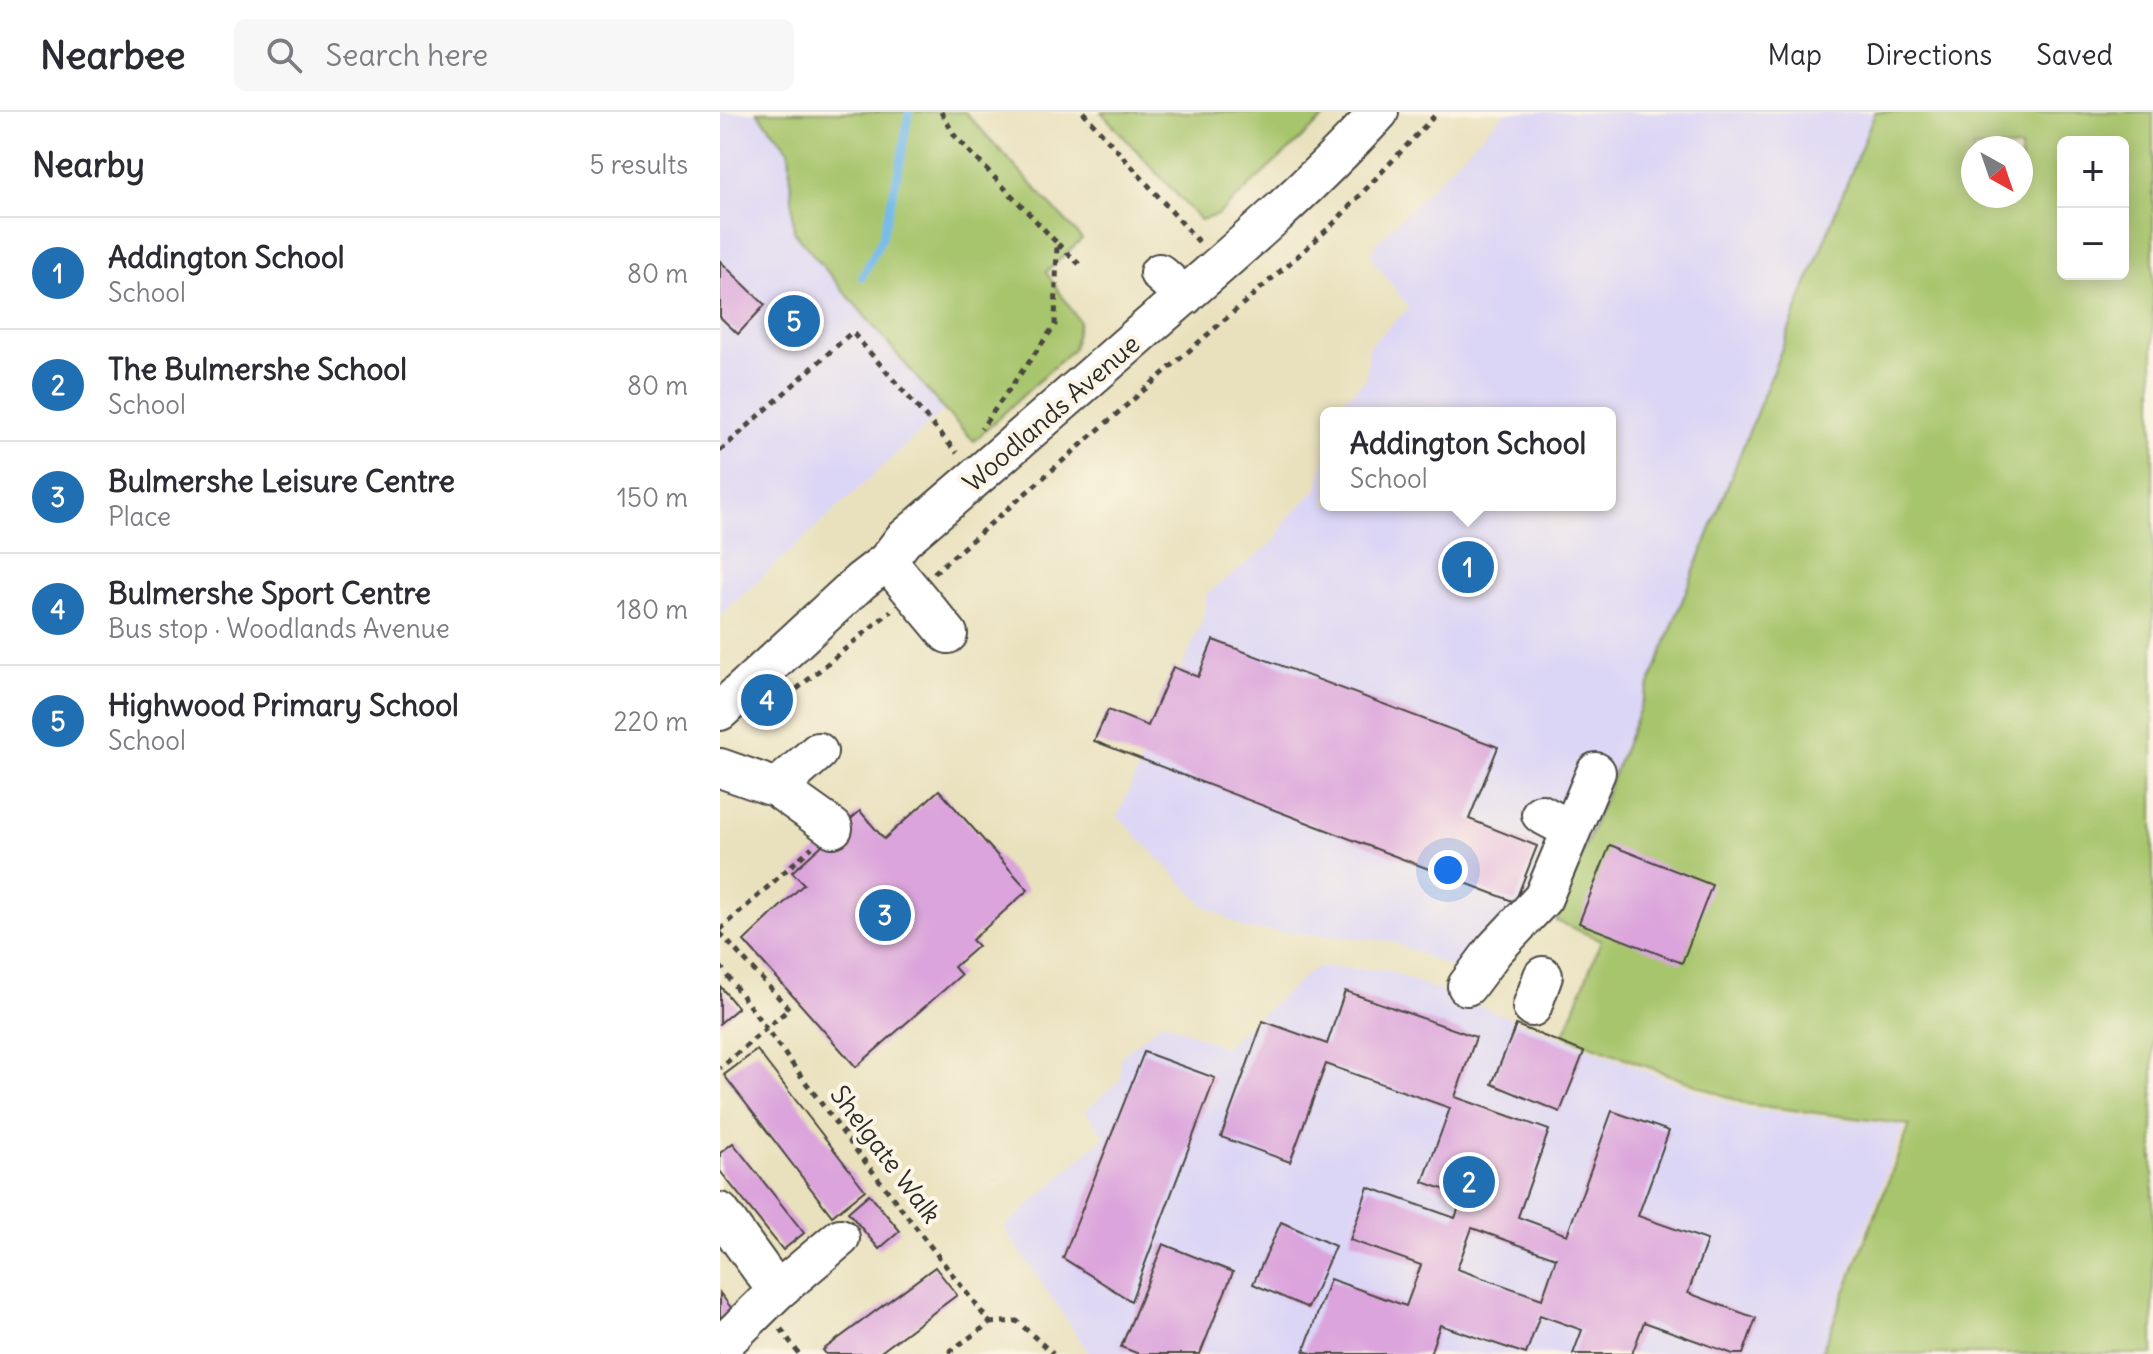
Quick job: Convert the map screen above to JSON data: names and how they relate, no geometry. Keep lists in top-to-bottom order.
{
  "streets": {
    "street": ["Woodlands Avenue"],
    "path": ["Shelgate Walk"]
  },
  "north": "bottom right",
  "page": {
    "header": "Nearbee",
    "search": "Search here",
    "nav": ["Map", "Directions", "Saved"],
    "heading": ["Nearby", "5 results"],
    "map_buttons": ["+", "−"],
    "list": [
      {
        "mark": "1",
        "name": "Addington School",
        "note": "School",
        "value": "80 m"
      },
      {
        "mark": "2",
        "name": "The Bulmershe School",
        "note": "School",
        "value": "80 m"
      },
      {
        "mark": "3",
        "name": "Bulmershe Leisure Centre",
        "note": "Place",
        "value": "150 m"
      },
      {
        "mark": "4",
        "name": "Bulmershe Sport Centre",
        "note": "Bus stop · Woodlands Avenue",
        "value": "180 m"
      },
      {
        "mark": "5",
        "name": "Highwood Primary School",
        "note": "School",
        "value": "220 m"
      }
    ],
    "pins": [
      "5",
      "1",
      "4",
      "3",
      "2"
    ],
    "popup": ["Addington School", "School"]
  }
}
